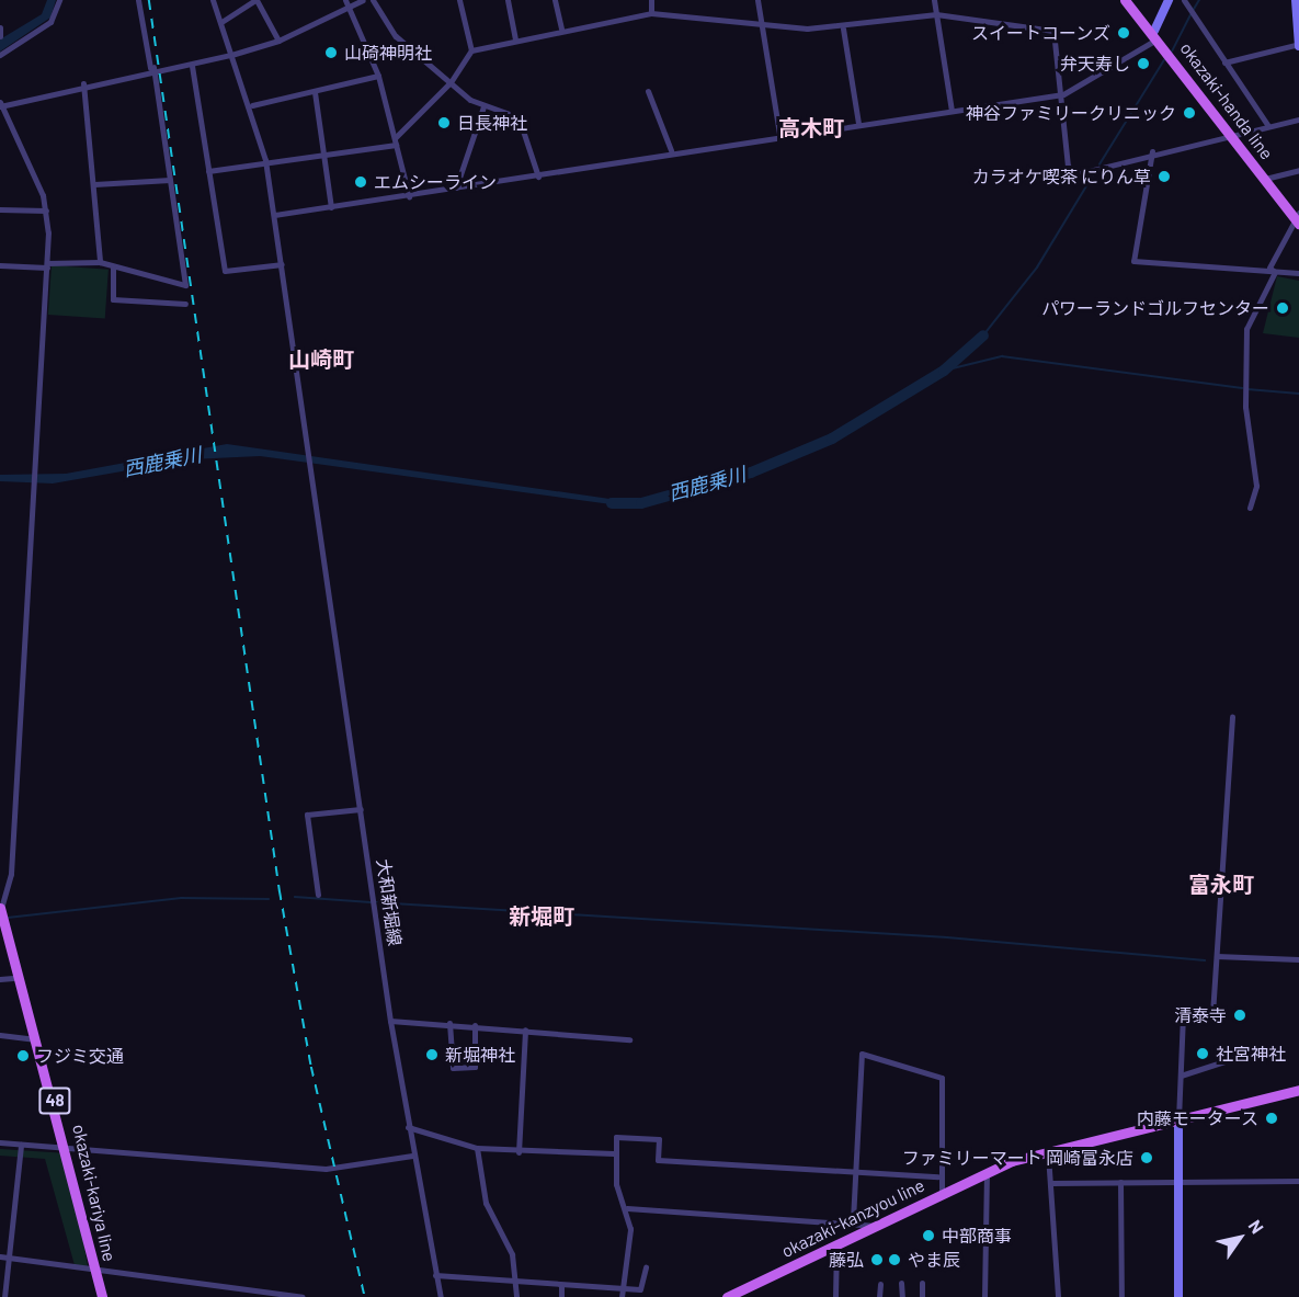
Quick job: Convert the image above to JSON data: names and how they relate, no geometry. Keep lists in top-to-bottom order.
{
  "streets": {
    "main road": [
      "okazaki-handa line",
      "48",
      "okazaki-kariya line",
      "okazaki-kanzyou line"
    ],
    "street": ["大和新堀線"]
  },
  "districts": [
    "高木町",
    "山崎町",
    "富永町",
    "新堀町"
  ],
  "water": ["西鹿乗川"],
  "places": [
    "スイートコーンズ",
    "山碕神明社",
    "弁天寿し",
    "神谷ファミリークリニック",
    "日長神社",
    "カラオケ喫茶 にりん草",
    "エムシーライン",
    "パワーランドゴルフセンター",
    "清泰寺",
    "社宮神社",
    "新堀神社",
    "フジミ交通",
    "内藤モータース",
    "ファミリーマート 岡崎富永店",
    "中部商事",
    "藤弘",
    "やま辰"
  ],
  "north": "top right"
}
